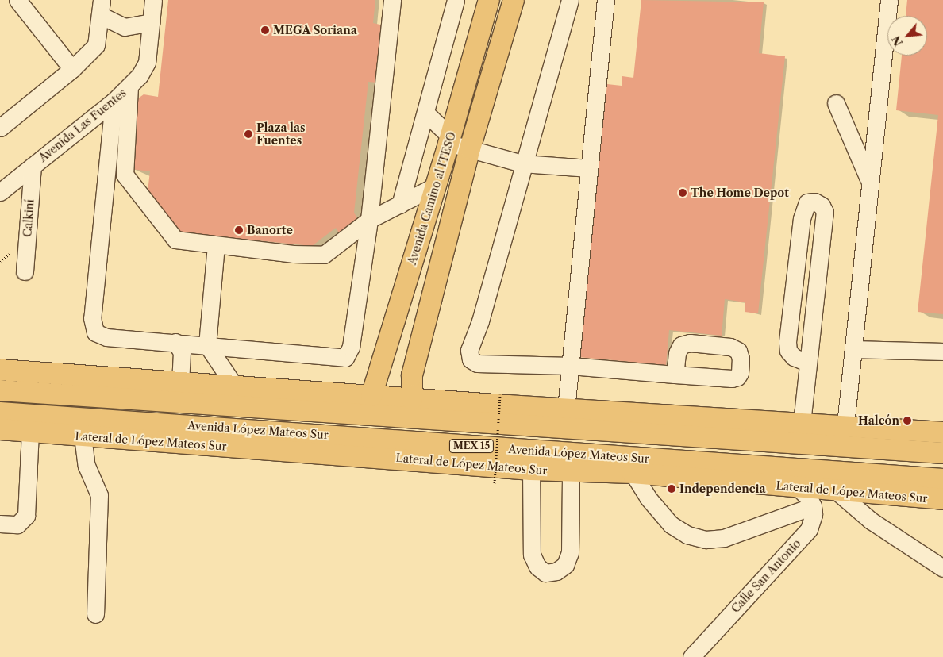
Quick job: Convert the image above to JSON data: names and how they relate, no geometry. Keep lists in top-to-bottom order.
{
  "streets": {
    "main road": [
      "Avenida Camino al ITESO",
      "Avenida López Mateos Sur",
      "Lateral de López Mateos Sur",
      "MEX 15"
    ],
    "street": ["Avenida Las Fuentes", "Calkiní", "Calle San Antonio"]
  },
  "crossings": [
    ["Avenida Las Fuentes", "Calkiní"]
  ],
  "places": [
    "MEGA Soriana",
    "Plaza las Fuentes",
    "The Home Depot",
    "Banorte",
    "Halcón",
    "Independencia"
  ],
  "north": "bottom left"
}
